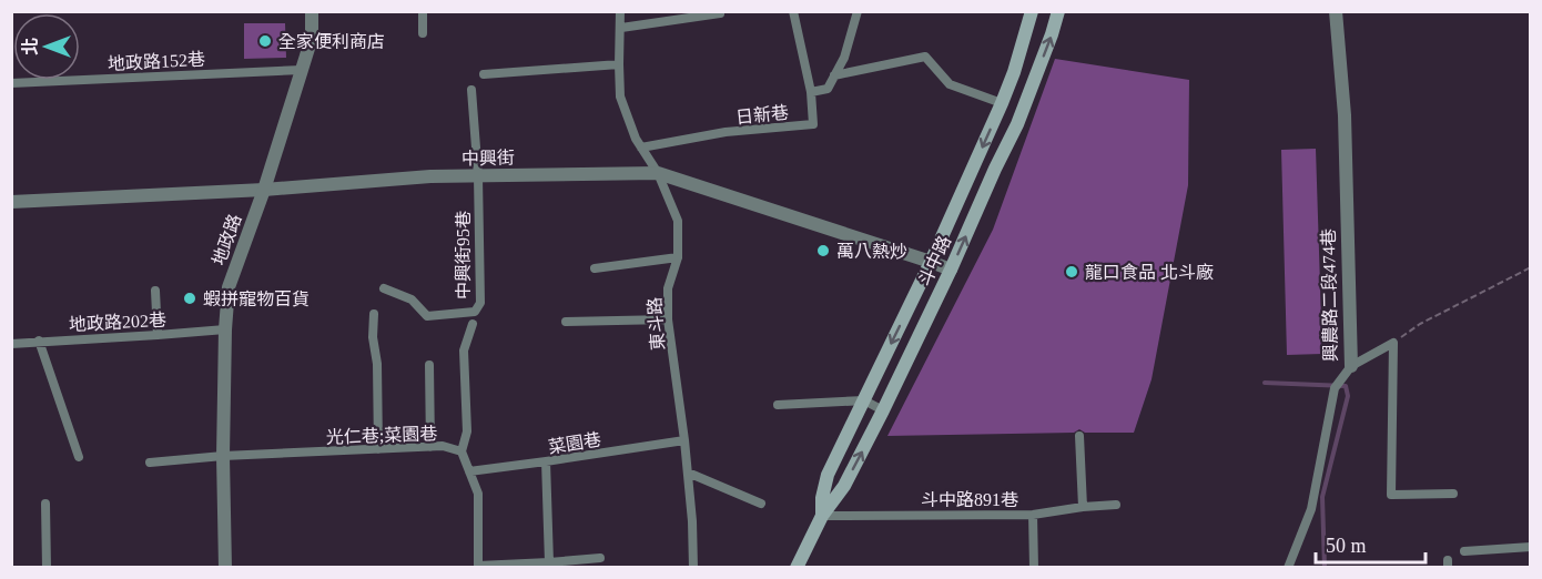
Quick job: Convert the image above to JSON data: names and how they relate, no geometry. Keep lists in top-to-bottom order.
{
  "streets": {
    "main road": ["斗中路"],
    "street": ["中興街", "地政路", "興農路二段474巷"],
    "lane": [
      "地政路152巷",
      "日新巷",
      "中興街95巷",
      "地政路202巷",
      "東斗路",
      "光仁巷;菜園巷",
      "菜園巷",
      "斗中路891巷"
    ]
  },
  "crossings": [
    ["地政路152巷", "地政路"],
    ["日新巷", "東斗路"],
    ["中興街", "地政路"],
    ["中興街", "中興街95巷"],
    ["中興街", "斗中路"],
    ["中興街", "東斗路"],
    ["地政路", "地政路202巷"],
    ["地政路", "光仁巷;菜園巷"],
    ["斗中路", "斗中路891巷"],
    ["東斗路", "菜園巷"],
    ["光仁巷;菜園巷", "菜園巷"]
  ],
  "places": [
    "全家便利商店",
    "萬八熱炒",
    "龍口食品 北斗廠",
    "蝦拼寵物百貨"
  ],
  "scale_bar": "50 m",
  "north": "left"
}
